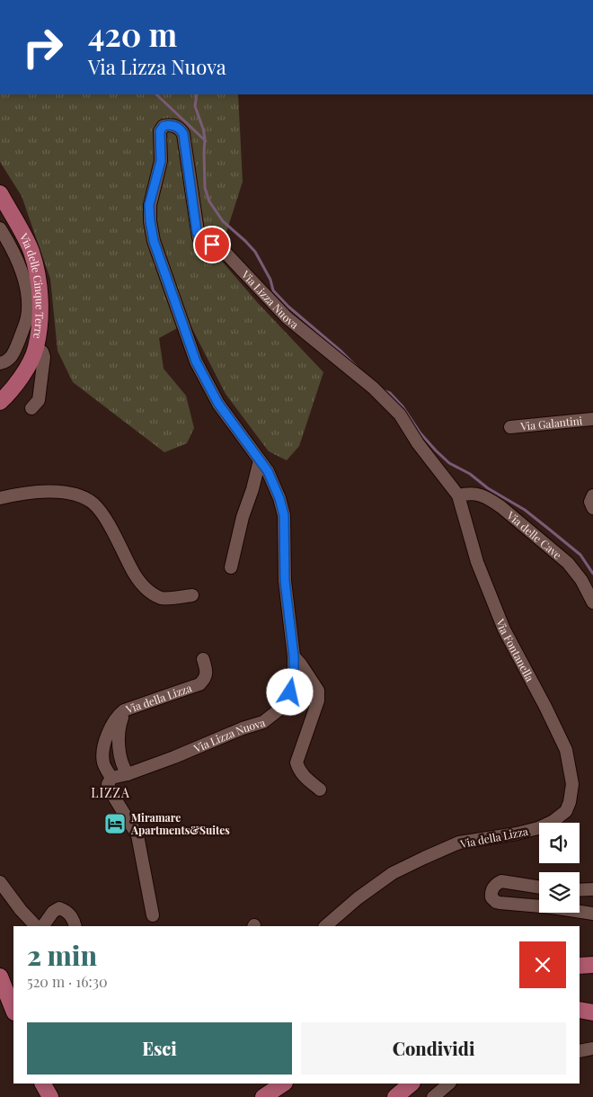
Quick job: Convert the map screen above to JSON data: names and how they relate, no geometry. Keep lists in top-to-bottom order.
{
  "streets": {
    "main road": ["Via delle Cinque Terre"],
    "street": [
      "Via Lizza Nuova",
      "Via Galantini",
      "Via delle Cave",
      "Via Fontanella",
      "Via della Lizza"
    ]
  },
  "crossings": [
    ["Via Lizza Nuova", "Via delle Cave"],
    ["Via Lizza Nuova", "Via Fontanella"],
    ["Via Lizza Nuova", "Via della Lizza"],
    ["Via delle Cave", "Via Fontanella"],
    ["Via Fontanella", "Via della Lizza"]
  ],
  "districts": ["LIZZA"],
  "places": {
    "hotel": ["Miramare Apartments&Suites"]
  },
  "page": {
    "turn": ["420 m", "Via Lizza Nuova"],
    "heading": ["2 min", "520 m · 16:30"],
    "buttons": ["Esci", "Condividi"]
  }
}
